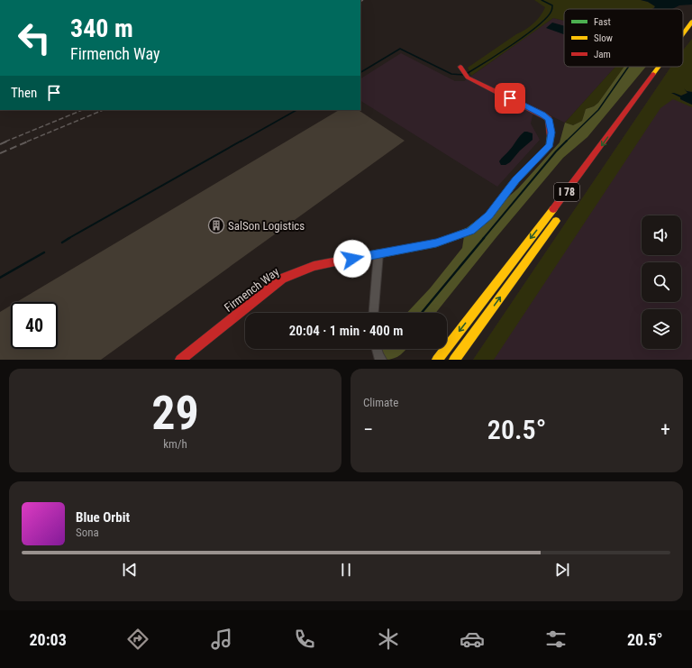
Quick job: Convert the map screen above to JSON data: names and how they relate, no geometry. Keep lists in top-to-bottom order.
{
  "streets": {
    "main road": ["I 78", "Firmench Way"]
  },
  "places": {
    "building": ["SalSon Logistics"]
  },
  "legend": ["Fast", "Slow", "Jam"],
  "page": {
    "turn": ["340 m", "Firmench Way"],
    "then": "Then",
    "limit": "40",
    "trip": "20:04 · 1 min · 400 m",
    "tile": [
      ["29", "km/h"],
      "Climate"
    ],
    "heat": ["−", "20.5°", "+"],
    "song": ["Blue Orbit", "Sona"],
    "tabs": ["20:03", "20.5°"]
  }
}
